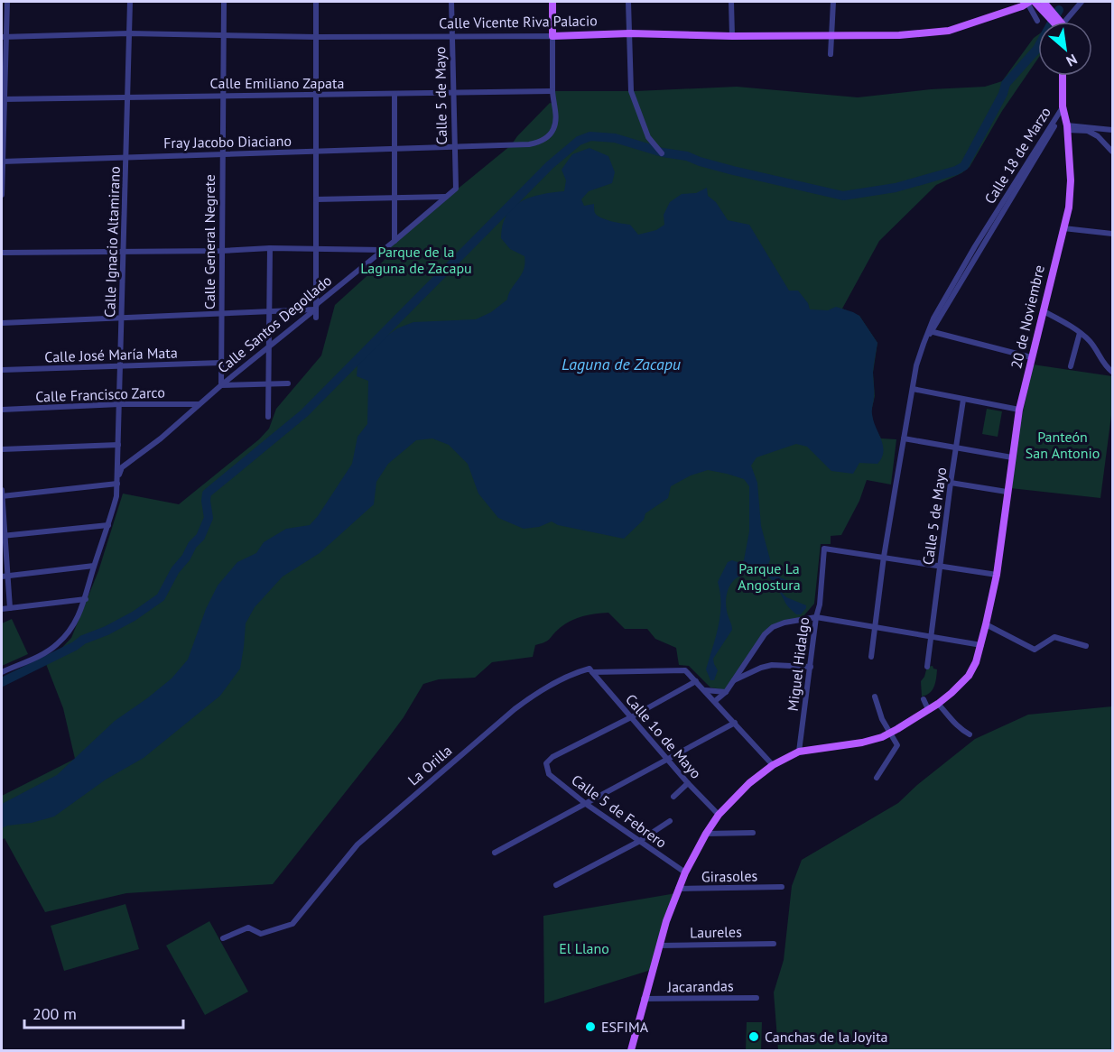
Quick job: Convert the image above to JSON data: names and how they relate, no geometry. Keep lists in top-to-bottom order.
{
  "streets": {
    "main road": ["Calle Vicente Riva Palacio", "20 de Noviembre"],
    "street": [
      "Calle Emiliano Zapata",
      "Calle 5 de Mayo",
      "Fray Jacobo Diaciano",
      "Calle 18 de Marzo",
      "Calle Ignacio Altamirano",
      "Calle General Negrete",
      "Calle Santos Degollado",
      "Calle José María Mata",
      "Calle Francisco Zarco",
      "Miguel Hidalgo",
      "Calle 1o de Mayo",
      "La Orilla",
      "Calle 5 de Febrero",
      "Girasoles",
      "Laureles",
      "Jacarandas"
    ]
  },
  "crossings": [
    ["Calle Vicente Riva Palacio", "Calle 5 de Mayo"],
    ["Calle Vicente Riva Palacio", "Fray Jacobo Diaciano"],
    ["Calle Vicente Riva Palacio", "Calle Ignacio Altamirano"],
    ["Calle Vicente Riva Palacio", "Calle General Negrete"],
    ["Calle Emiliano Zapata", "Calle 5 de Mayo"],
    ["Calle Emiliano Zapata", "Fray Jacobo Diaciano"],
    ["Calle Emiliano Zapata", "Calle Ignacio Altamirano"],
    ["Calle Emiliano Zapata", "Calle General Negrete"],
    ["Calle 5 de Mayo", "Fray Jacobo Diaciano"],
    ["Calle 5 de Mayo", "Calle Santos Degollado"],
    ["Fray Jacobo Diaciano", "Calle Ignacio Altamirano"],
    ["Fray Jacobo Diaciano", "Calle General Negrete"],
    ["Calle 18 de Marzo", "20 de Noviembre"],
    ["Calle 18 de Marzo", "Miguel Hidalgo"],
    ["Calle Ignacio Altamirano", "Calle José María Mata"],
    ["Calle Ignacio Altamirano", "Calle Francisco Zarco"],
    ["Calle General Negrete", "Calle Santos Degollado"],
    ["Calle General Negrete", "Calle José María Mata"],
    ["20 de Noviembre", "Miguel Hidalgo"],
    ["Calle Santos Degollado", "Calle Francisco Zarco"],
    ["Calle 1o de Mayo", "La Orilla"],
    ["Calle 1o de Mayo", "Calle 5 de Febrero"]
  ],
  "water": ["Laguna de Zacapu"],
  "parks": [
    "Parque de la Laguna de Zacapu",
    "Panteón San Antonio",
    "Parque La Angostura",
    "El Llano"
  ],
  "places": ["ESFIMA", "Canchas de la Joyita"],
  "scale_bar": "200 m",
  "north": "bottom right"
}
